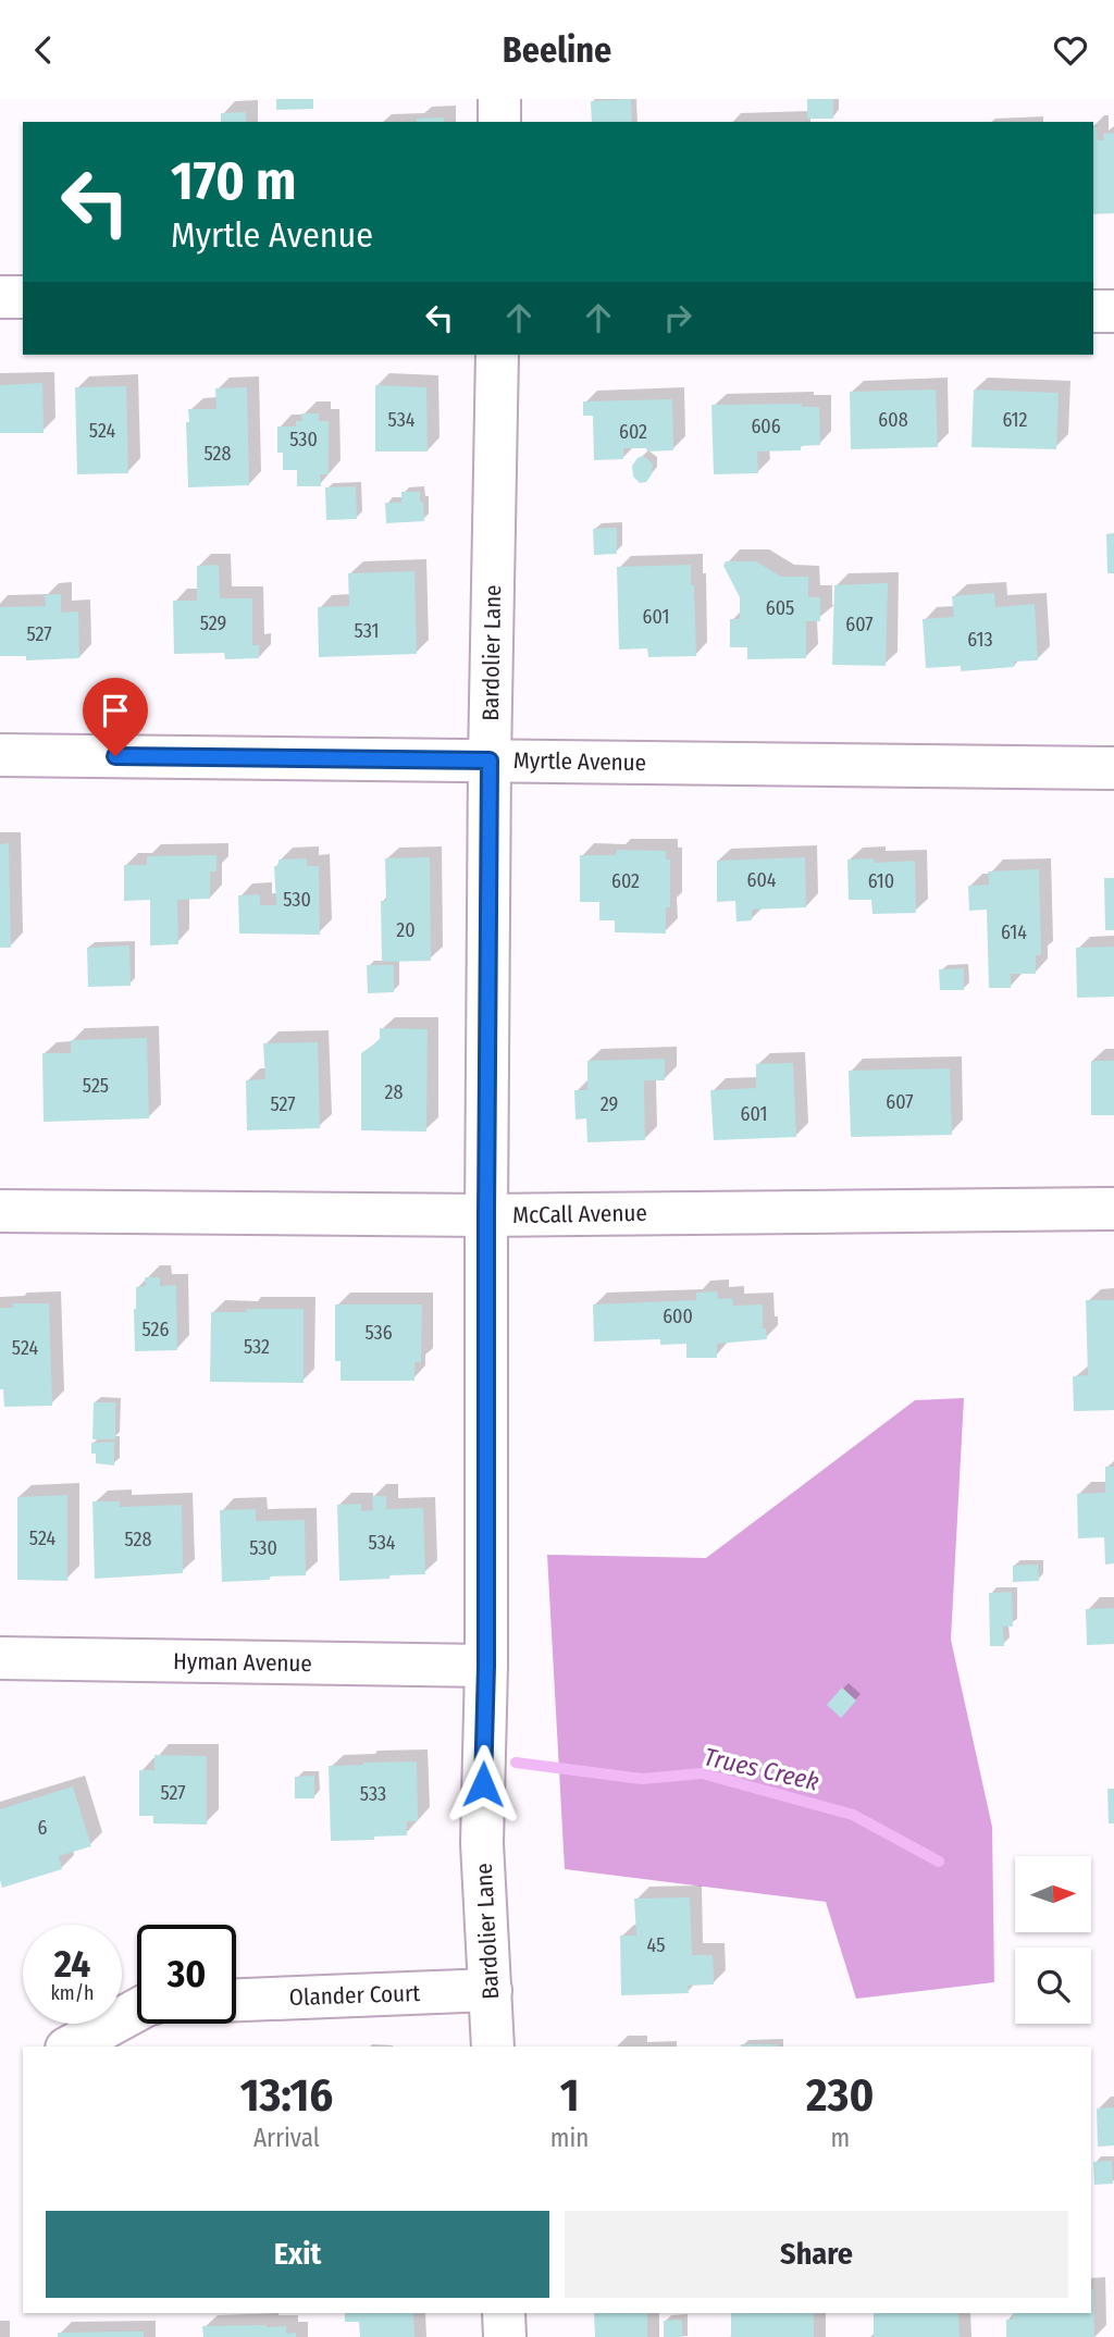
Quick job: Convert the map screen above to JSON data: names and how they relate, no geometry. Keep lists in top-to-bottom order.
{
  "streets": {
    "street": [
      "Bardolier Lane",
      "Myrtle Avenue",
      "McCall Avenue",
      "Hyman Avenue",
      "Olander Court"
    ]
  },
  "crossings": [
    ["Bardolier Lane", "Myrtle Avenue"],
    ["Bardolier Lane", "McCall Avenue"],
    ["Bardolier Lane", "Hyman Avenue"],
    ["Bardolier Lane", "Olander Court"]
  ],
  "water": ["Trues Creek"],
  "house_numbers": [
    "534",
    "608",
    "612",
    "606",
    "524",
    "602",
    "530",
    "528",
    "605",
    "601",
    "529",
    "607",
    "531",
    "527",
    "613",
    "604",
    "602",
    "610",
    "530",
    "20",
    "614",
    "525",
    "28",
    "607",
    "527",
    "29",
    "601",
    "600",
    "526",
    "536",
    "532",
    "524",
    "524",
    "528",
    "534",
    "530",
    "527",
    "533",
    "6",
    "45"
  ],
  "north": "right",
  "page": {
    "header": "Beeline",
    "turn": ["170 m", "Myrtle Avenue"],
    "speed": "24 km/h",
    "limit": "30",
    "eta": [
      "13:16",
      "Arrival",
      "1",
      "min",
      "230",
      "m"
    ],
    "buttons": ["Exit", "Share"]
  }
}
